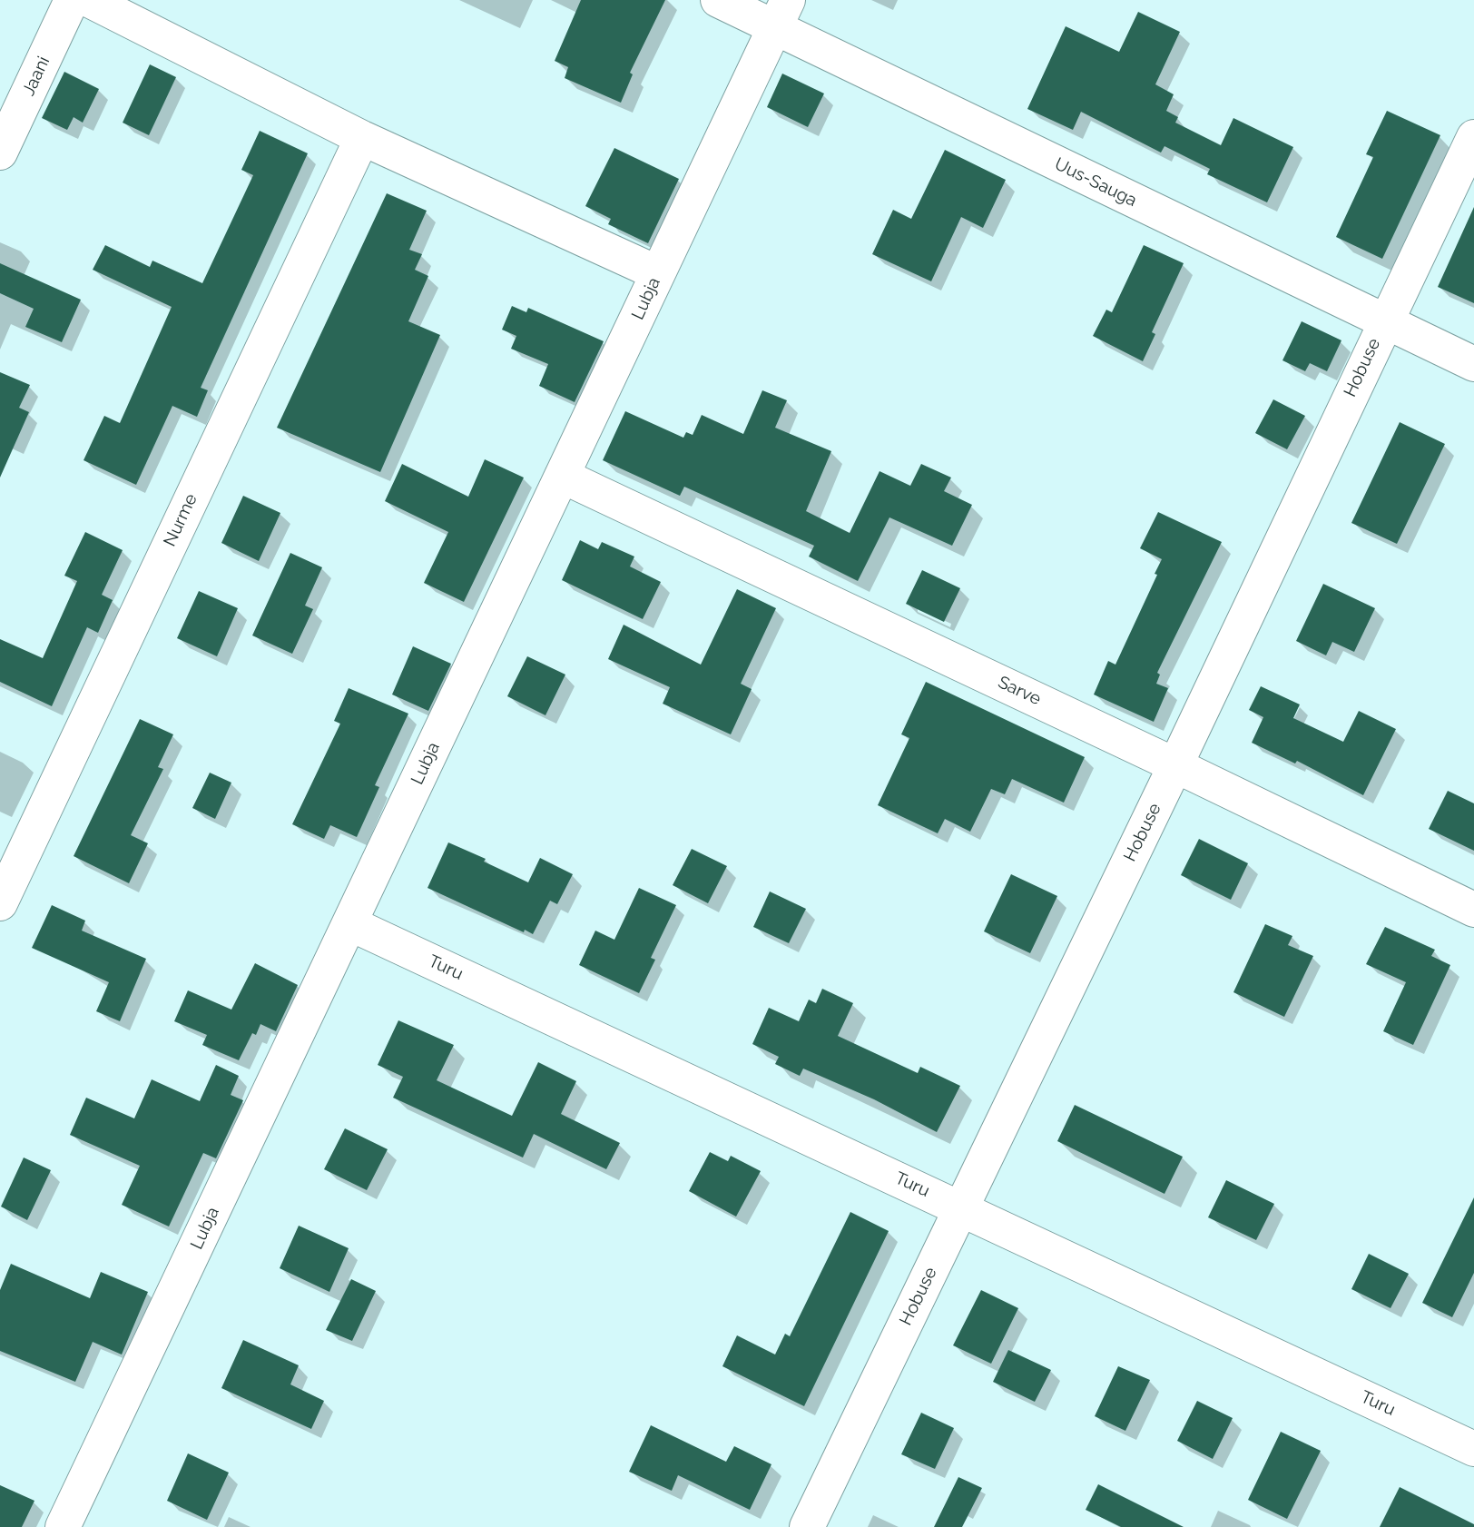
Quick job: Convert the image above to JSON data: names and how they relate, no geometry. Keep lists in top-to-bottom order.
{
  "streets": {
    "street": [
      "Jaani",
      "Uus-Sauga",
      "Lubja",
      "Hobuse",
      "Nurme",
      "Sarve",
      "Turu"
    ]
  },
  "crossings": [
    ["Uus-Sauga", "Lubja"],
    ["Uus-Sauga", "Hobuse"],
    ["Lubja", "Sarve"],
    ["Lubja", "Turu"],
    ["Hobuse", "Sarve"],
    ["Hobuse", "Turu"]
  ]
}
